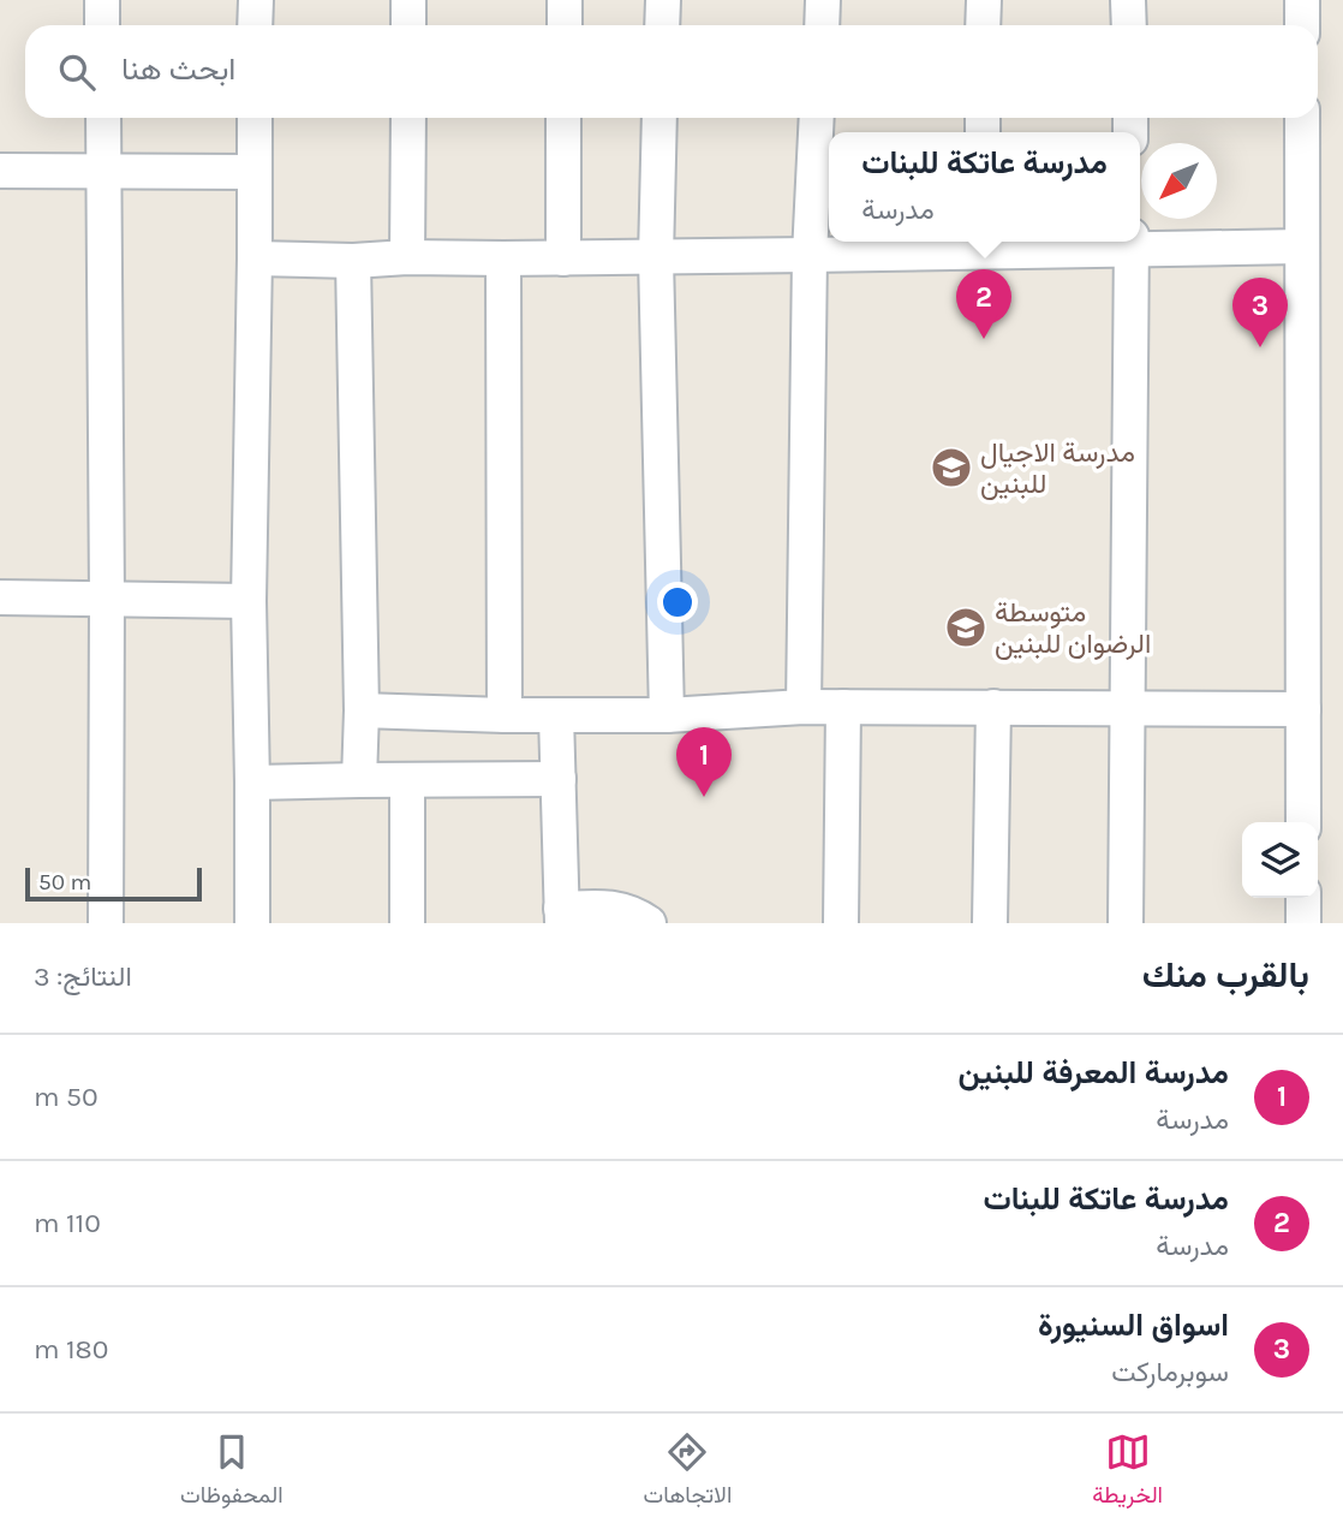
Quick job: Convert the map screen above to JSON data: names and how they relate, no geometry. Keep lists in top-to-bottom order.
{
  "places": {
    "school or university": ["مدرسة الاجيال للبنين", "متوسطة الرضوان للبنين"]
  },
  "scale_bar": "50 m",
  "north": "bottom left",
  "page": {
    "search": "ابحث هنا",
    "popup": ["مدرسة عاتكة للبنات", "مدرسة"],
    "pins": ["2", "3", "1"],
    "scale": "50 m",
    "heading": ["بالقرب منك", "النتائج: 3"],
    "list": [
      {
        "mark": "1",
        "name": "مدرسة المعرفة للبنين",
        "note": "مدرسة",
        "value": "50 m"
      },
      {
        "mark": "2",
        "name": "مدرسة عاتكة للبنات",
        "note": "مدرسة",
        "value": "110 m"
      },
      {
        "mark": "3",
        "name": "اسواق السنيورة",
        "note": "سوبرماركت",
        "value": "180 m"
      }
    ],
    "nav": ["الخريطة", "الاتجاهات", "المحفوظات"]
  }
}
